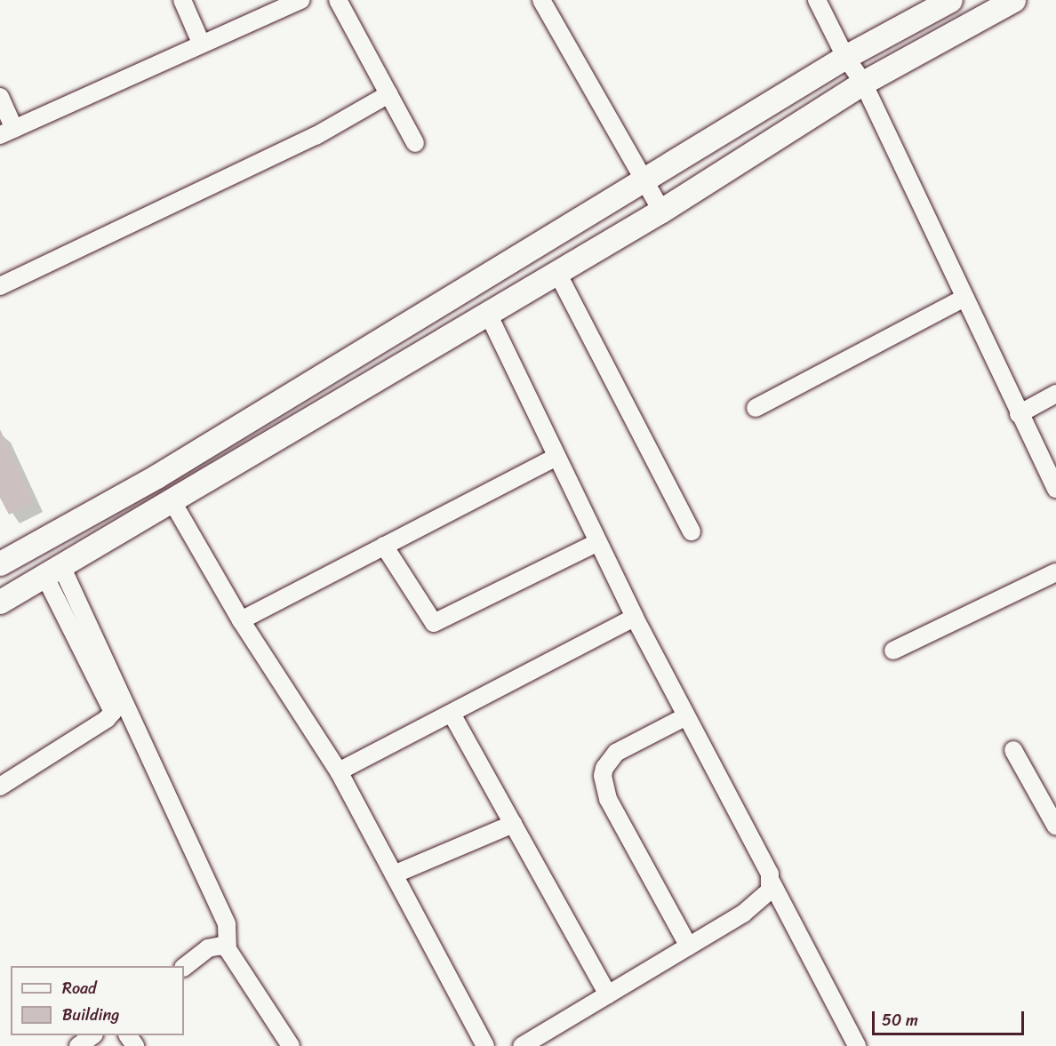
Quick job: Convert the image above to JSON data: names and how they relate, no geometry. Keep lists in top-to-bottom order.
{
  "legend": ["Road", "Building"],
  "scale_bar": "50 m"
}
